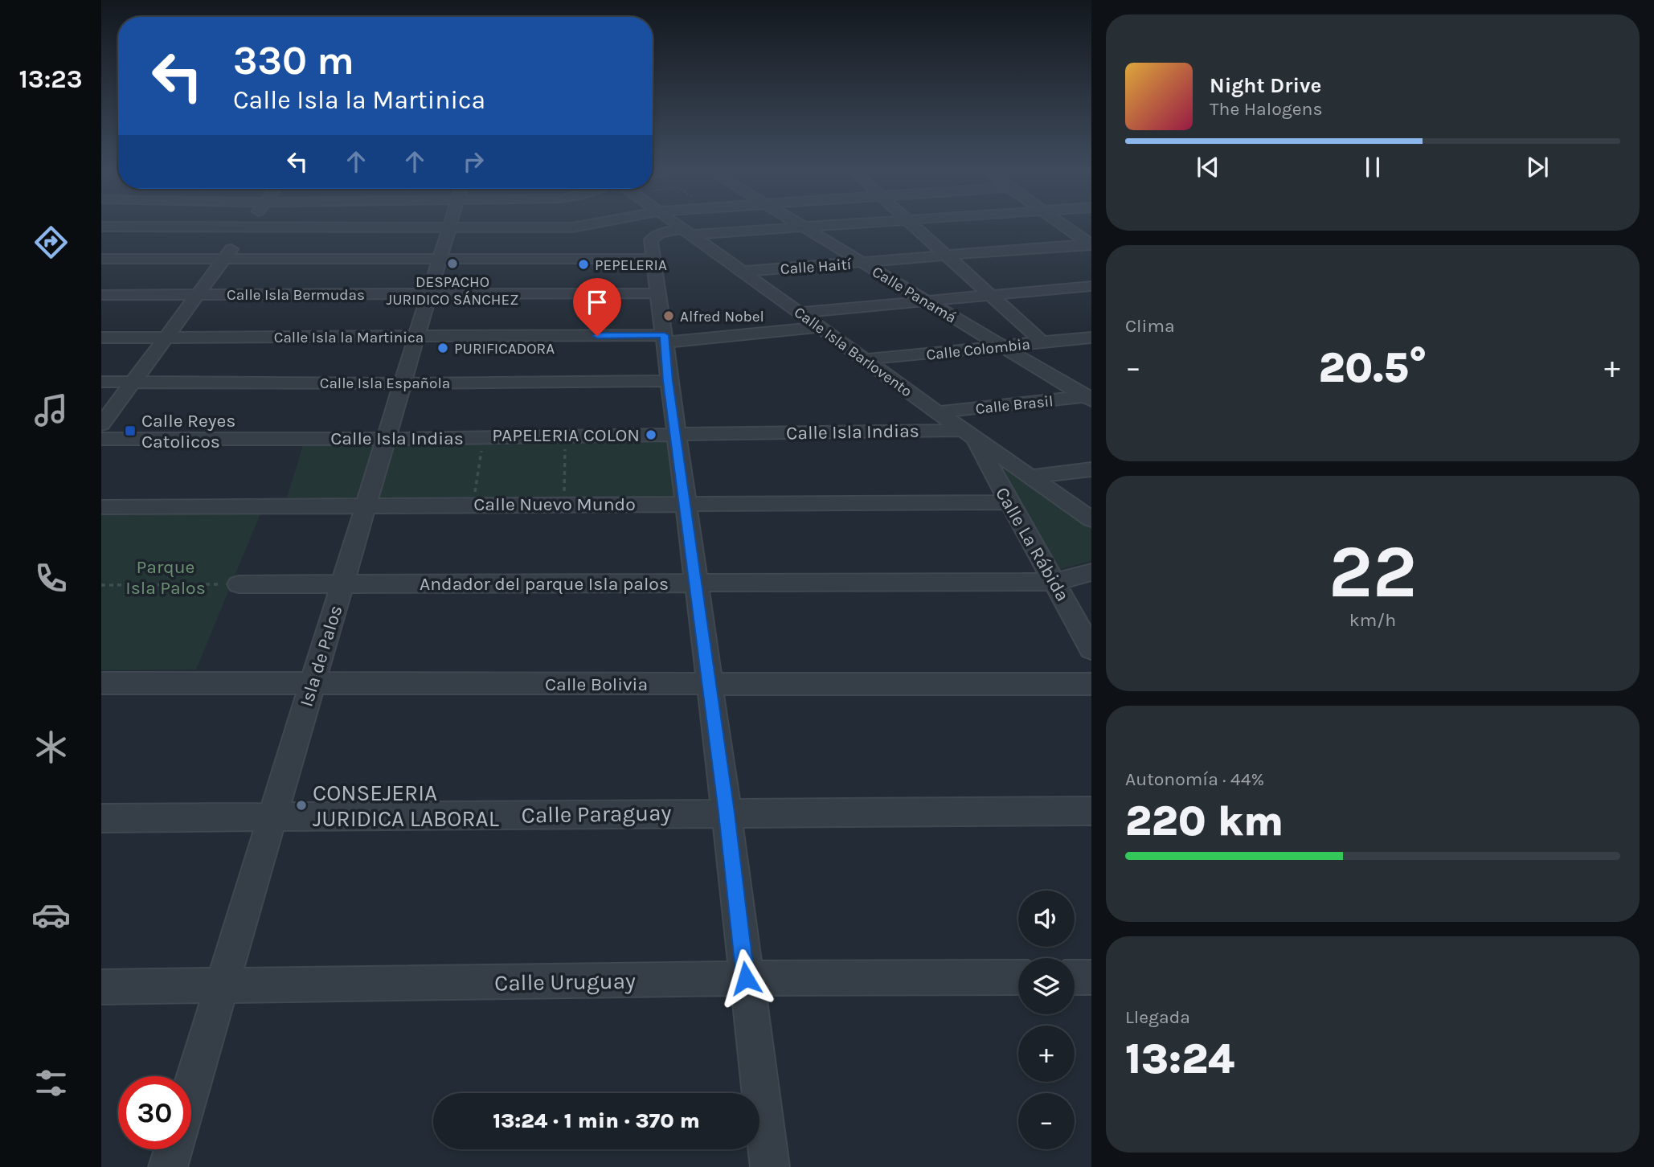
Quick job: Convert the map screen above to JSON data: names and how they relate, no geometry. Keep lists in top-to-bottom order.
{
  "streets": {
    "street": [
      "Calle Haití",
      "Calle Isla Bermudas",
      "Calle Panamá",
      "Calle Isla la Martinica",
      "Calle Colombia",
      "Calle Isla Barlovento",
      "Calle Isla Española",
      "Calle Brasil",
      "Calle Isla Indias",
      "Calle Nuevo Mundo",
      "Calle La Rábida",
      "Andador del parque Isla palos",
      "Isla de Palos",
      "Calle Bolivia",
      "Calle Paraguay",
      "Calle Uruguay"
    ]
  },
  "crossings": [
    ["Calle Haití", "Calle Panamá"],
    ["Calle Haití", "Calle Isla Barlovento"],
    ["Calle Isla Bermudas", "Isla de Palos"],
    ["Calle Panamá", "Calle Colombia"],
    ["Calle Panamá", "Calle Brasil"],
    ["Calle Isla la Martinica", "Calle Isla Barlovento"],
    ["Calle Isla la Martinica", "Isla de Palos"],
    ["Calle Colombia", "Calle Isla Barlovento"],
    ["Calle Isla Barlovento", "Calle Brasil"],
    ["Calle Isla Barlovento", "Calle Isla Indias"],
    ["Calle Isla Barlovento", "Calle La Rábida"],
    ["Calle Isla Española", "Isla de Palos"],
    ["Calle Isla Indias", "Calle La Rábida"],
    ["Calle Isla Indias", "Isla de Palos"],
    ["Calle Nuevo Mundo", "Calle La Rábida"],
    ["Calle Nuevo Mundo", "Isla de Palos"],
    ["Calle La Rábida", "Andador del parque Isla palos"],
    ["Andador del parque Isla palos", "Isla de Palos"],
    ["Isla de Palos", "Calle Bolivia"],
    ["Isla de Palos", "Calle Paraguay"],
    ["Isla de Palos", "Calle Uruguay"]
  ],
  "parks": ["Parque Isla Palos"],
  "places": {
    "other": [
      "DESPACHO JURIDICO SÁNCHEZ",
      "PEPELERIA",
      "Alfred Nobel",
      "PURIFICADORA",
      "PAPELERIA COLON",
      "CONSEJERIA JURIDICA LABORAL"
    ],
    "transit": ["Calle Reyes Catolicos"]
  },
  "page": {
    "tabs": "13:23",
    "turn": ["330 m", "Calle Isla la Martinica"],
    "song": ["Night Drive", "The Halogens"],
    "tile": [
      "Clima",
      ["22", "km/h"],
      ["Autonomía · 44%", "220 km"],
      ["Llegada", "13:24"]
    ],
    "heat": ["−", "20.5°", "+"],
    "map_buttons": ["+", "−"],
    "limit": "30",
    "trip": "13:24 · 1 min · 370 m"
  }
}
